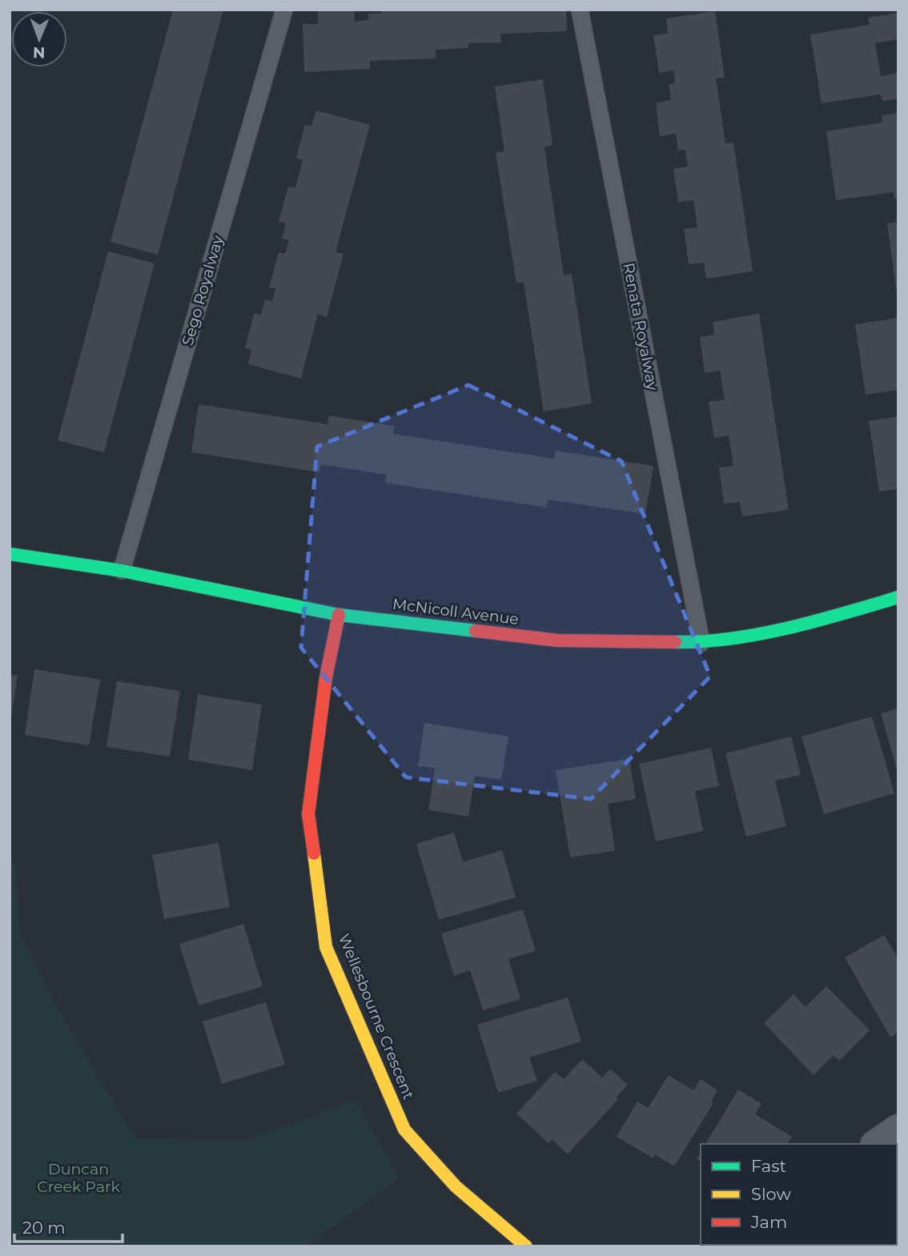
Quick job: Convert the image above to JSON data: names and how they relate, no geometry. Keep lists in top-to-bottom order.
{
  "streets": {
    "street": ["McNicoll Avenue", "Wellesbourne Crescent"],
    "lane": ["Sego Royalway", "Renata Royalway"]
  },
  "crossings": [
    ["Sego Royalway", "McNicoll Avenue"],
    ["Renata Royalway", "McNicoll Avenue"],
    ["McNicoll Avenue", "Wellesbourne Crescent"]
  ],
  "parks": ["Duncan Creek Park"],
  "legend": ["Fast", "Slow", "Jam"],
  "scale_bar": "20 m",
  "north": "bottom"
}
